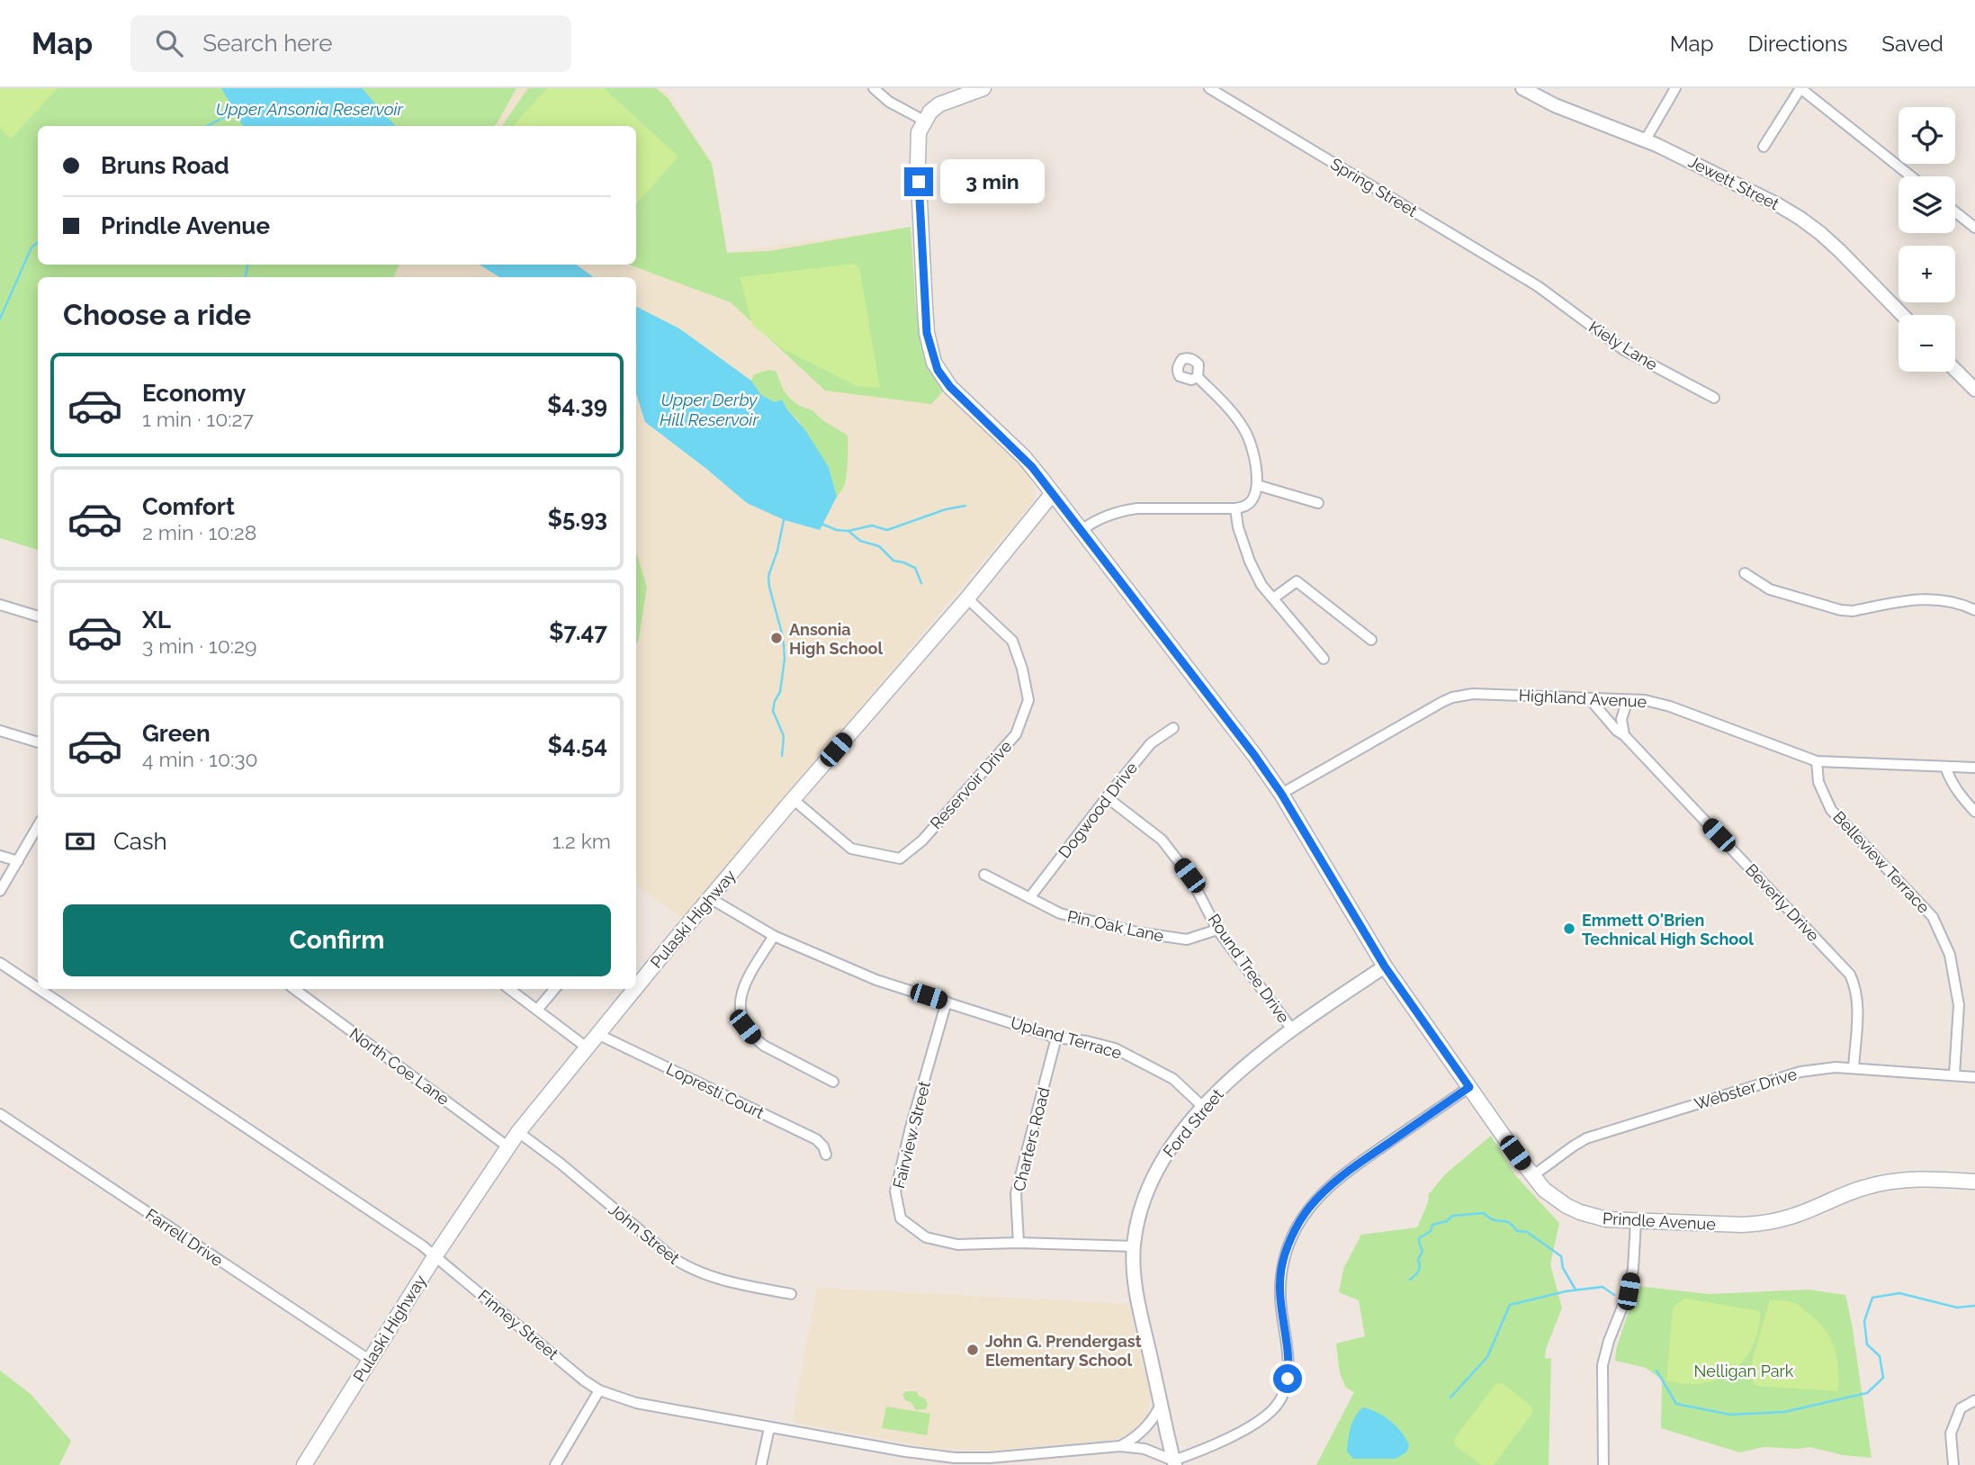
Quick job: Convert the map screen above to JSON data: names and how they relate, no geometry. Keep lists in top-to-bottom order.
{
  "streets": {
    "main road": ["Pulaski Highway", "Prindle Avenue"],
    "street": [
      "Jewett Street",
      "Spring Street",
      "Kiely Lane",
      "Highland Avenue",
      "Reservoir Drive",
      "Dogwood Drive",
      "Belleview Terrace",
      "Beverly Drive",
      "Pin Oak Lane",
      "Round Tree Drive",
      "Upland Terrace",
      "North Coe Lane",
      "Webster Drive",
      "Lopresti Court",
      "Ford Street",
      "Fairview Street",
      "Charters Road",
      "John Street",
      "Farrell Drive",
      "Finney Street"
    ]
  },
  "crossings": [
    ["Spring Street", "Kiely Lane"],
    ["Highland Avenue", "Belleview Terrace"],
    ["Highland Avenue", "Beverly Drive"],
    ["Highland Avenue", "Prindle Avenue"],
    ["Reservoir Drive", "Pulaski Highway"],
    ["Dogwood Drive", "Pin Oak Lane"],
    ["Dogwood Drive", "Round Tree Drive"],
    ["Belleview Terrace", "Webster Drive"],
    ["Beverly Drive", "Webster Drive"],
    ["Pulaski Highway", "Upland Terrace"],
    ["Pulaski Highway", "North Coe Lane"],
    ["Pulaski Highway", "Lopresti Court"],
    ["Pulaski Highway", "Prindle Avenue"],
    ["Pulaski Highway", "John Street"],
    ["Pulaski Highway", "Farrell Drive"],
    ["Pulaski Highway", "Finney Street"],
    ["Pin Oak Lane", "Round Tree Drive"],
    ["Round Tree Drive", "Ford Street"],
    ["Upland Terrace", "Ford Street"],
    ["Upland Terrace", "Fairview Street"],
    ["Upland Terrace", "Charters Road"],
    ["Webster Drive", "Prindle Avenue"],
    ["Ford Street", "Fairview Street"],
    ["Ford Street", "Prindle Avenue"],
    ["Ford Street", "Finney Street"],
    ["Fairview Street", "Charters Road"]
  ],
  "water": ["Upper Ansonia Reservoir", "Upper Derby Hill Reservoir"],
  "parks": ["Nelligan Park"],
  "places": ["Ansonia High School", "Emmett O'Brien Technical High School", "John G. Prendergast Elementary School"],
  "page": {
    "header": "Map",
    "search": "Search here",
    "nav": ["Map", "Directions", "Saved"],
    "map_buttons": ["+", "−"],
    "banner": ["Bruns Road", "Prindle Avenue"],
    "bubble": "3 min",
    "heading": "Choose a ride",
    "list": [
      {
        "name": "Economy",
        "note": "1 min · 10:27",
        "value": "$4.39"
      },
      {
        "name": "Comfort",
        "note": "2 min · 10:28",
        "value": "$5.93"
      },
      {
        "name": "XL",
        "note": "3 min · 10:29",
        "value": "$7.47"
      },
      {
        "name": "Green",
        "note": "4 min · 10:30",
        "value": "$4.54"
      }
    ],
    "pay": ["Cash", "1.2 km"],
    "buttons": "Confirm"
  }
}
